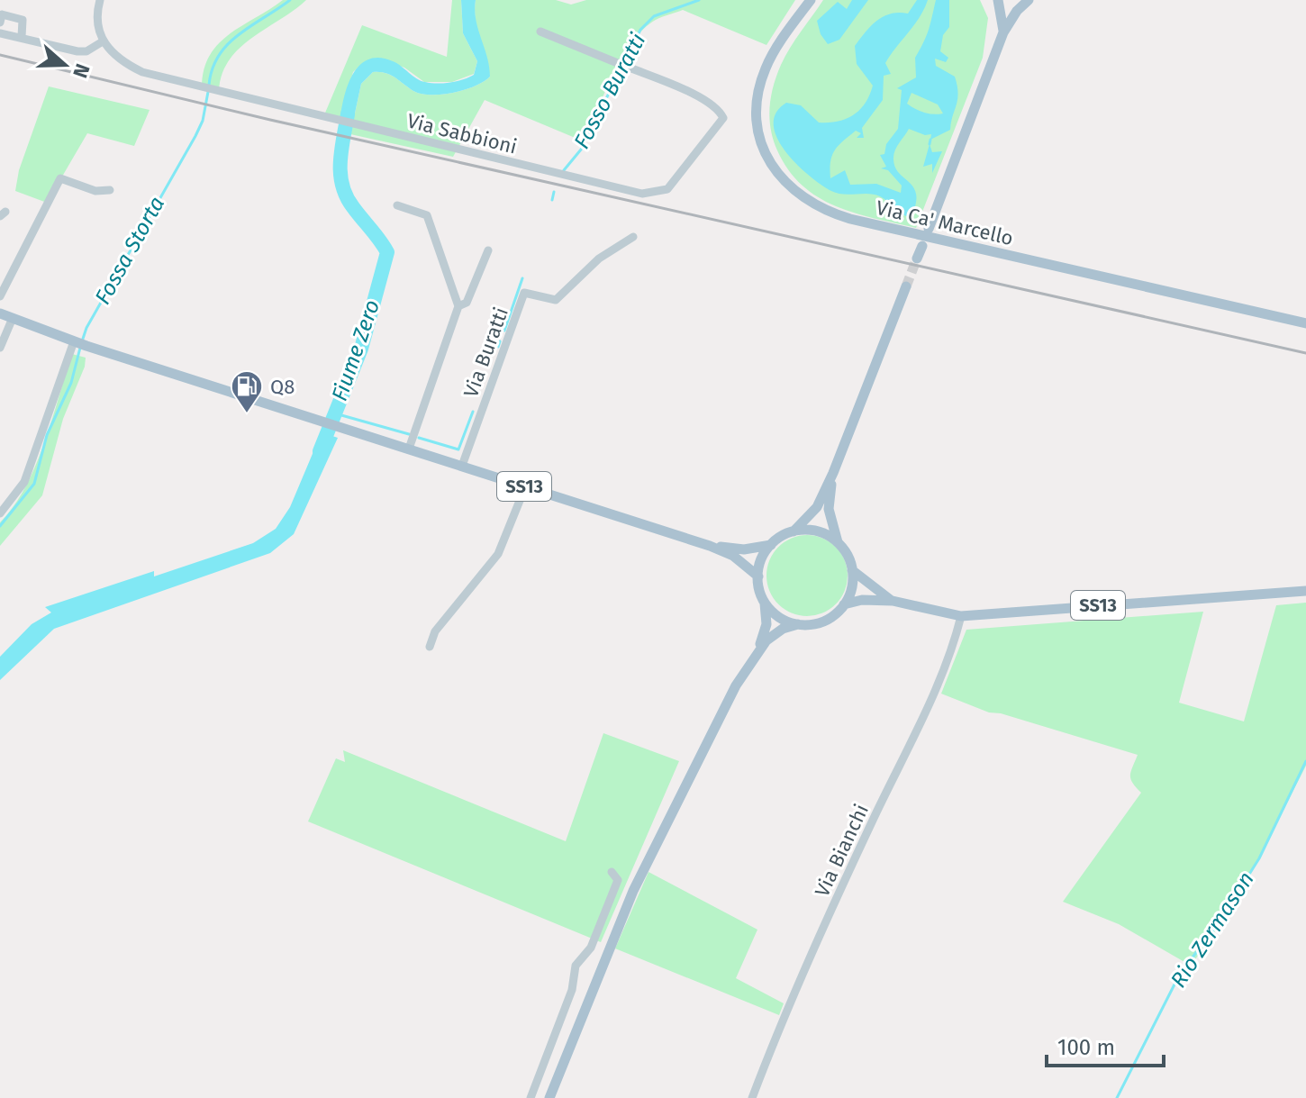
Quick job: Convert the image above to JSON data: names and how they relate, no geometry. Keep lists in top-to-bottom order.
{
  "streets": {
    "main road": ["Via Ca' Marcello", "SS13"],
    "street": ["Via Sabbioni", "Via Buratti", "Via Bianchi"]
  },
  "crossings": [
    ["Via Buratti", "SS13"],
    ["SS13", "Via Bianchi"]
  ],
  "water": [
    "Fosso Buratti",
    "Fossa Storta",
    "Fiume Zero",
    "Rio Zermason"
  ],
  "places": {
    "fuel station": ["Q8"]
  },
  "scale_bar": "100 m",
  "north": "right"
}
